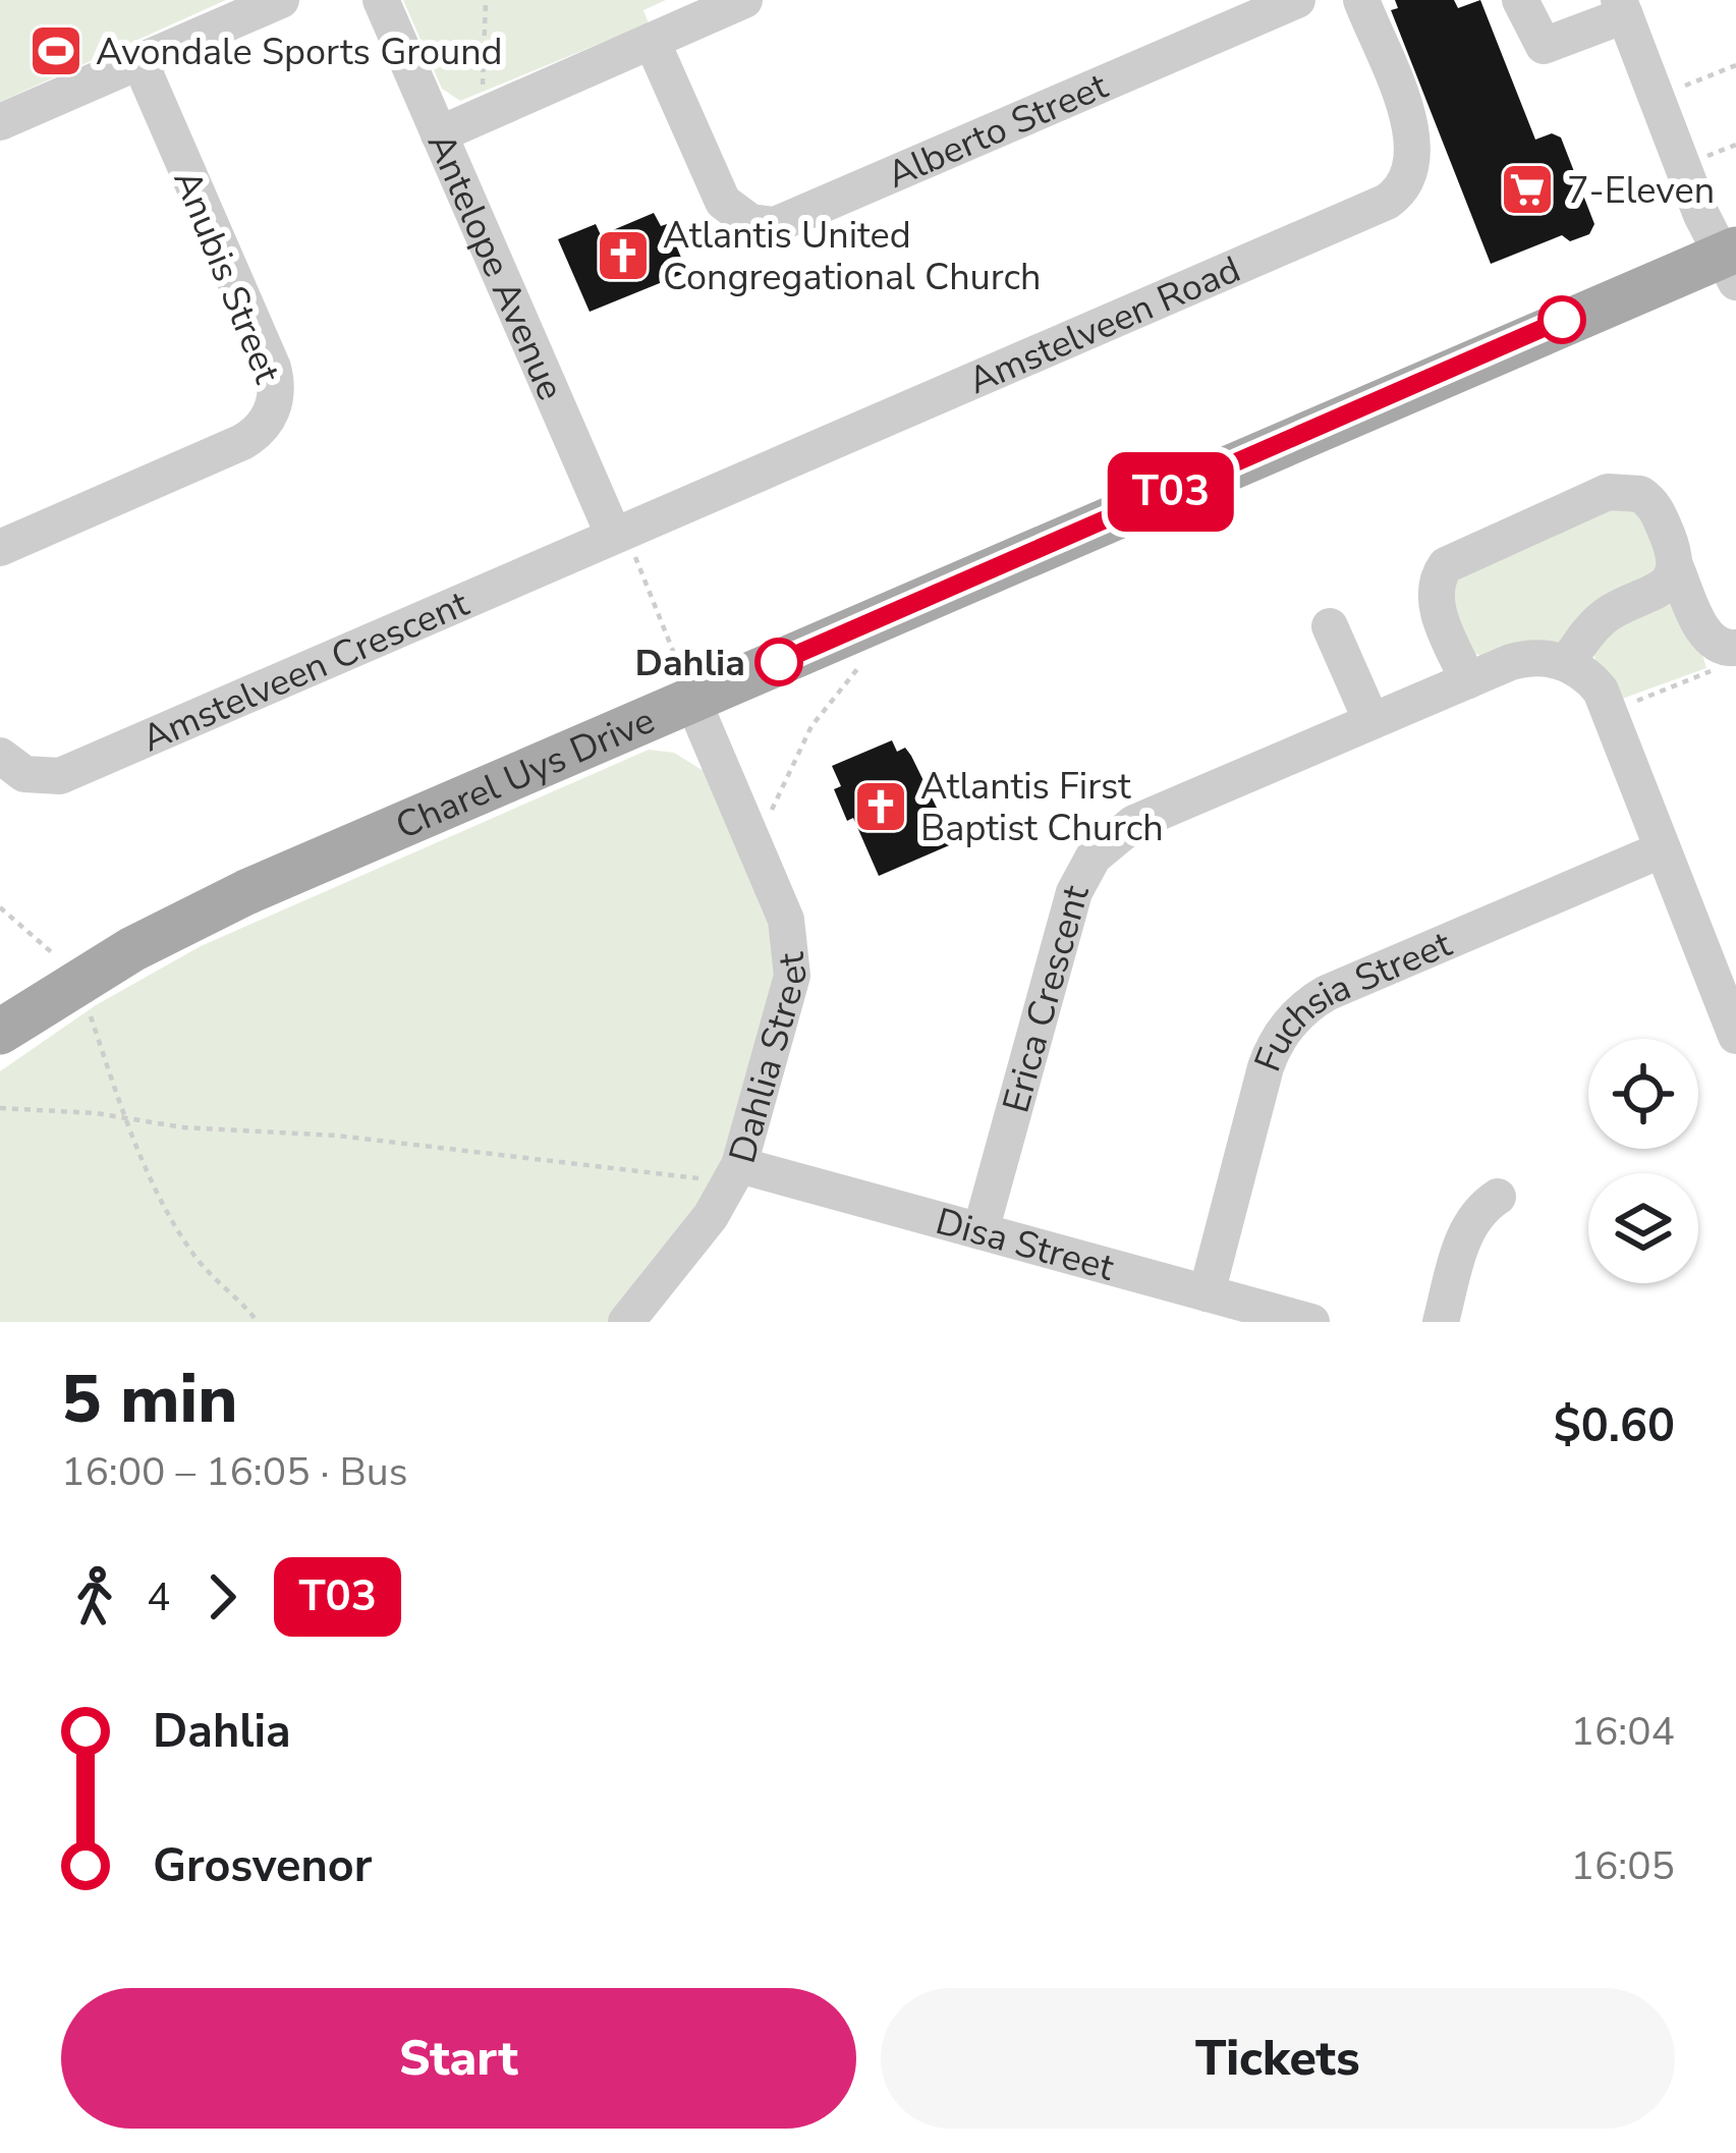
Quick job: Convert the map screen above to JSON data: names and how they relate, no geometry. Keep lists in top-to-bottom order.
{
  "streets": {
    "main road": ["Charel Uys Drive"],
    "street": [
      "Alberto Street",
      "Antelope Avenue",
      "Anubis Street",
      "Amstelveen Road",
      "Amstelveen Crescent",
      "Erica Crescent",
      "Fuchsia Street",
      "Dahlia Street",
      "Disa Street"
    ]
  },
  "crossings": [
    ["Antelope Avenue", "Amstelveen Road"],
    ["Antelope Avenue", "Amstelveen Crescent"],
    ["Amstelveen Road", "Amstelveen Crescent"],
    ["Charel Uys Drive", "Dahlia Street"],
    ["Erica Crescent", "Disa Street"],
    ["Fuchsia Street", "Disa Street"],
    ["Dahlia Street", "Disa Street"]
  ],
  "places": {
    "sports": ["Avondale Sports Ground"],
    "supermarket": ["7-Eleven"],
    "church": ["Atlantis United Congregational Church", "Atlantis First Baptist Church"],
    "other": ["Dahlia"]
  },
  "lines": ["bus line T03"],
  "page": {
    "on_map": "T03",
    "heading": ["5 min", "16:00 – 16:05 · Bus", "$0.60"],
    "legs": ["4", "T03"],
    "list": [
      {
        "name": "Dahlia",
        "value": "16:04"
      },
      {
        "name": "Grosvenor",
        "value": "16:05"
      }
    ],
    "buttons": ["Start", "Tickets"]
  }
}
